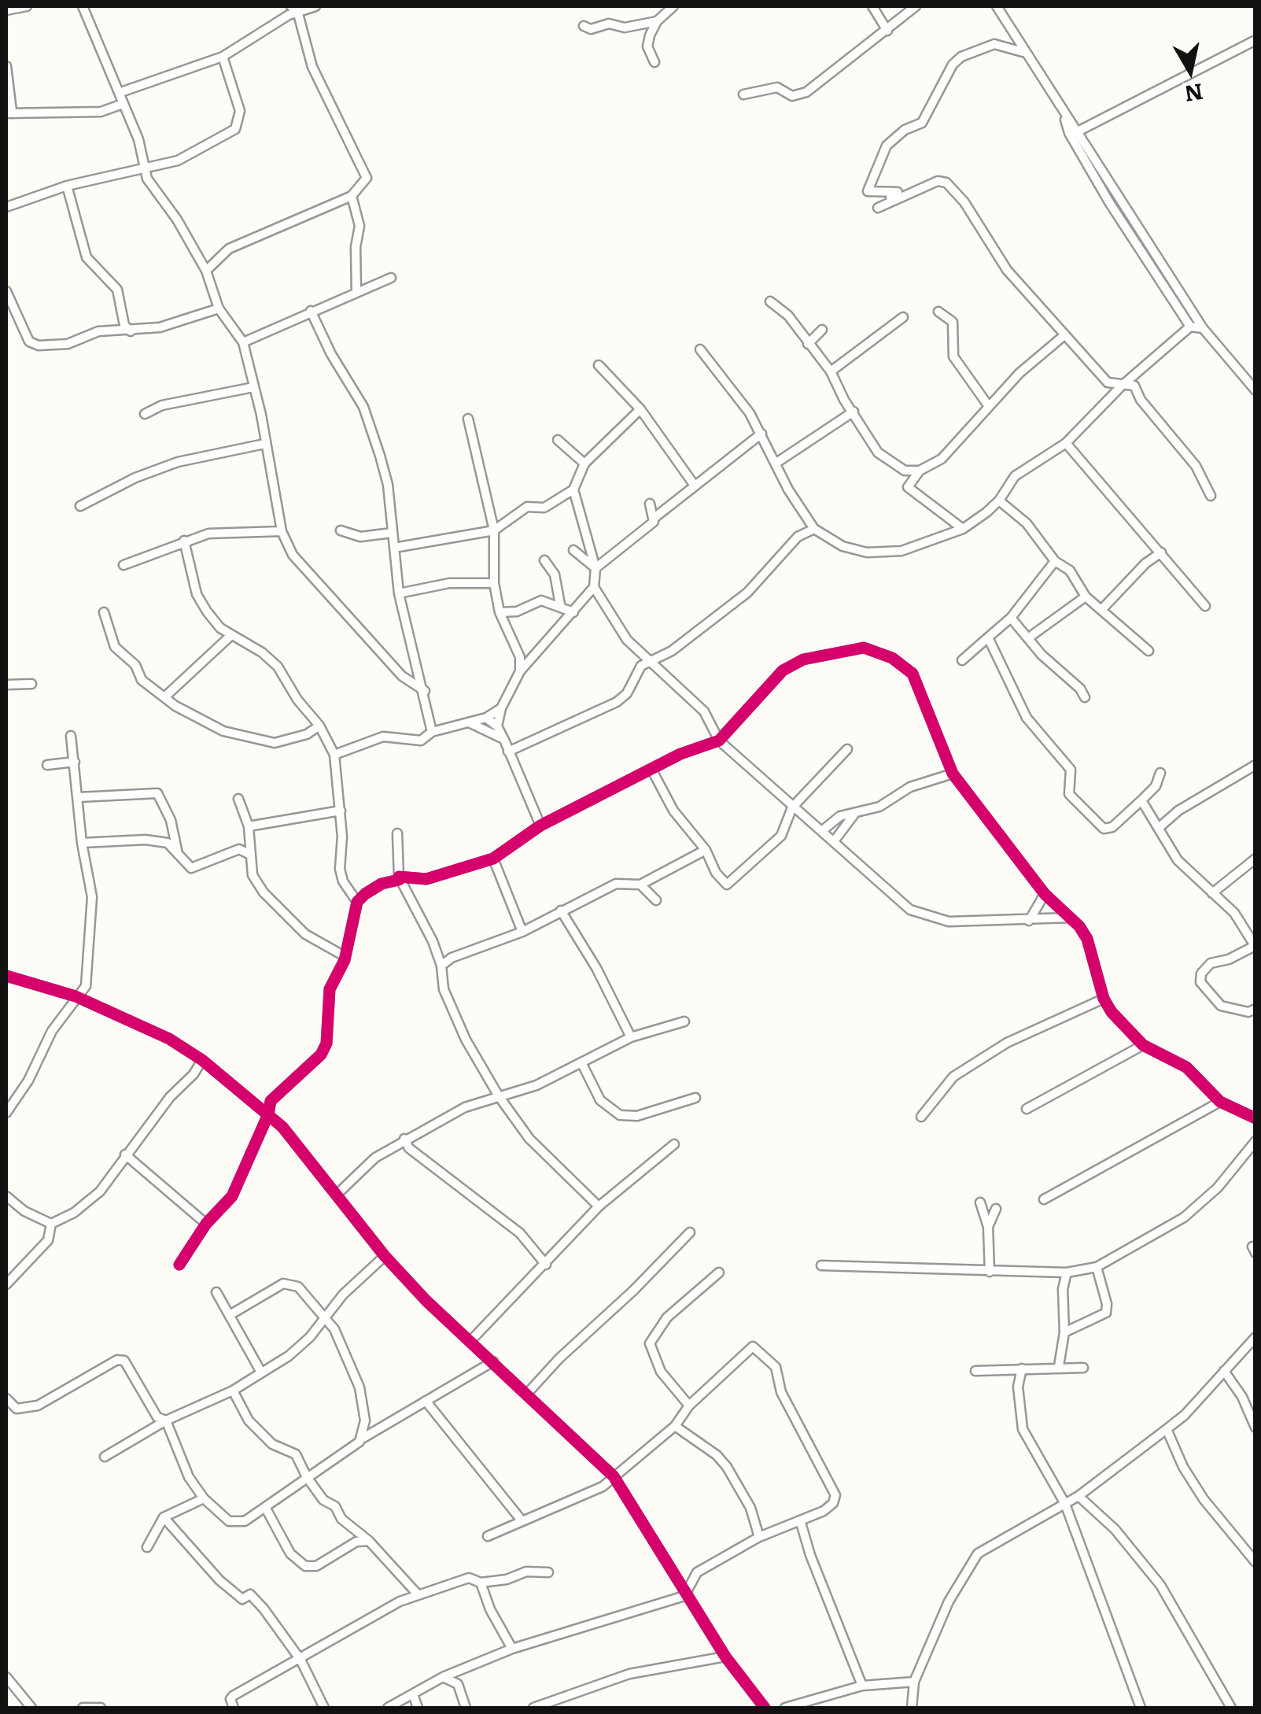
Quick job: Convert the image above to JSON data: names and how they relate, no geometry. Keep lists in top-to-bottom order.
{
  "north": "bottom"
}
